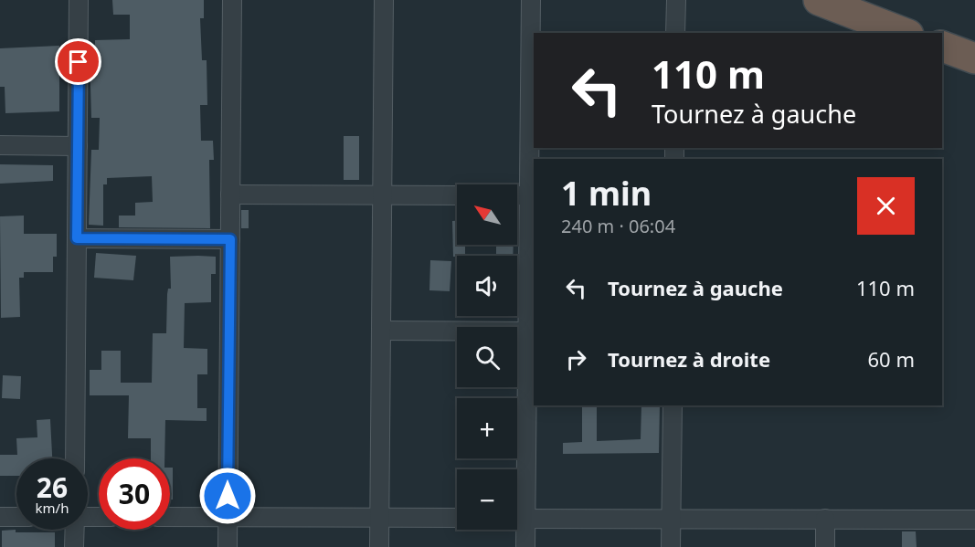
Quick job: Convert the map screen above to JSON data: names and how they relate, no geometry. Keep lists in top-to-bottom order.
{
  "north": "top left",
  "page": {
    "turn": ["110 m", "Tournez à gauche"],
    "heading": ["1 min", "240 m · 06:04"],
    "map_buttons": ["+", "−"],
    "list": [
      {
        "name": "Tournez à gauche",
        "value": "110 m"
      },
      {
        "name": "Tournez à droite",
        "value": "60 m"
      }
    ],
    "speed": "26 km/h",
    "limit": "30"
  }
}
